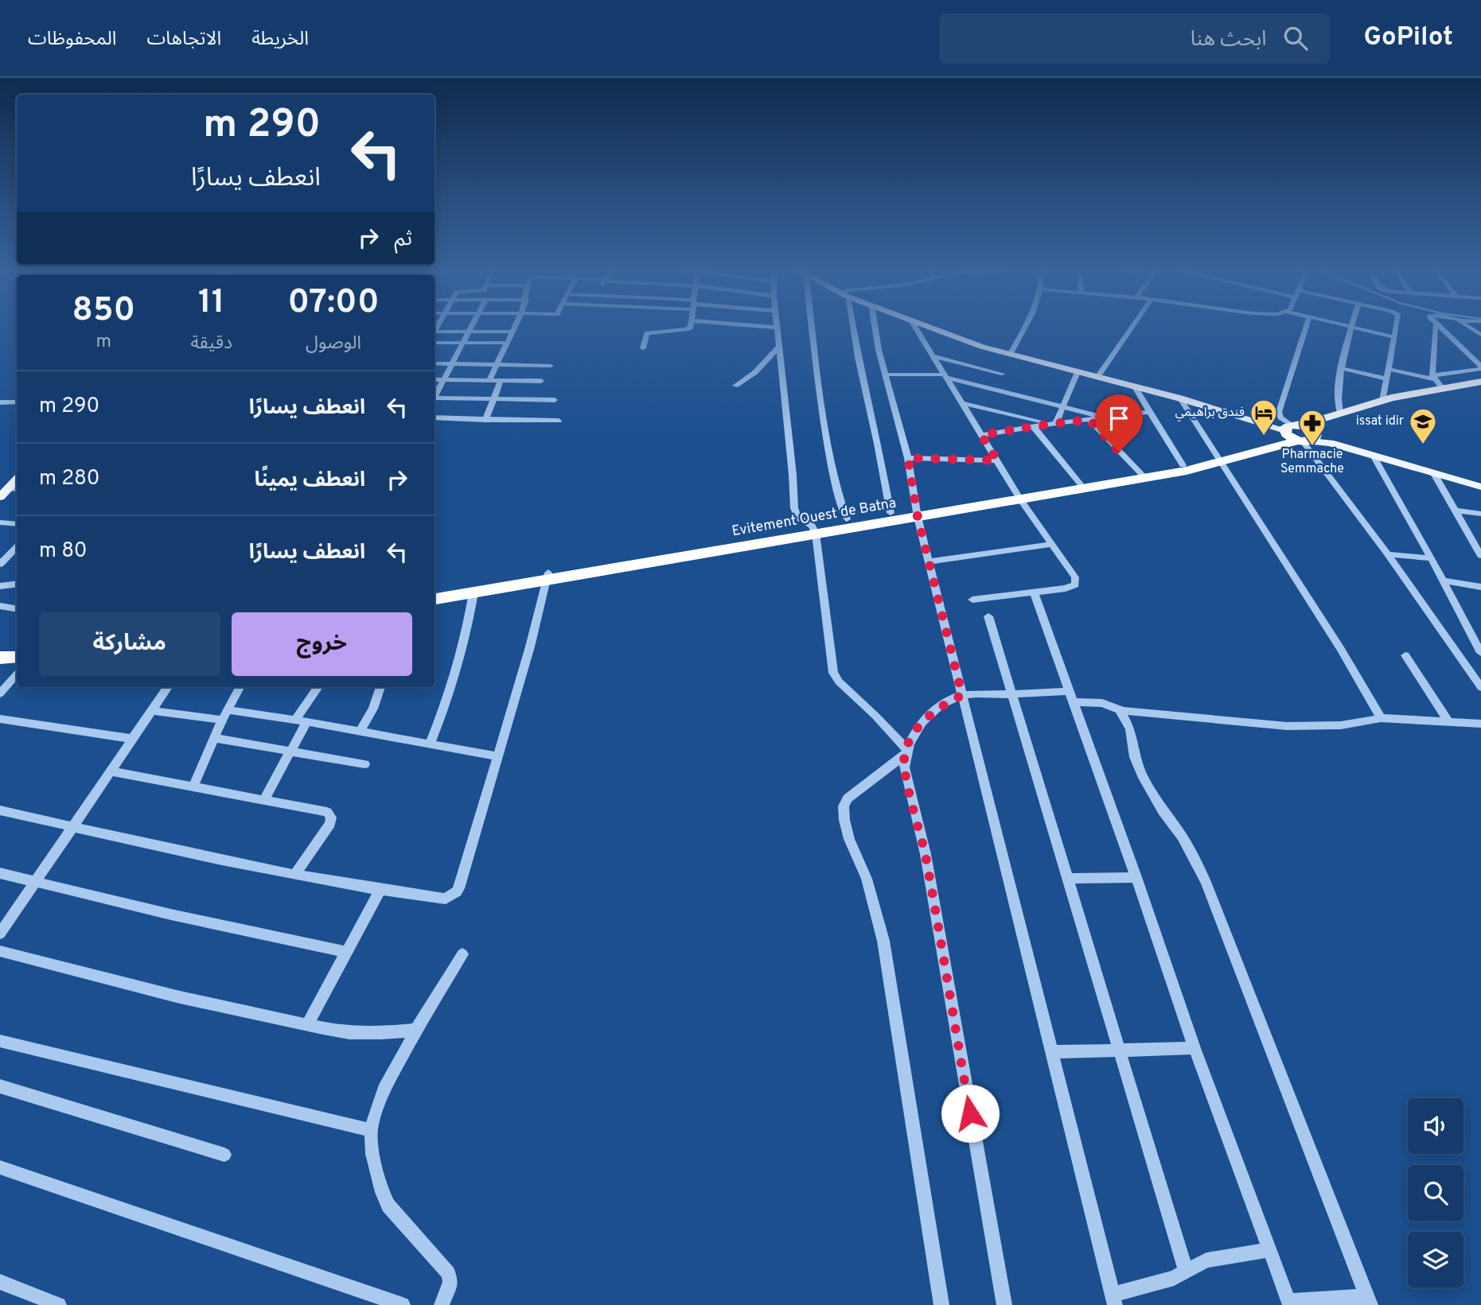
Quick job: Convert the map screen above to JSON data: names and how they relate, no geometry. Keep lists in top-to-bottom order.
{
  "streets": {
    "highway": ["Evitement Ouest de Batna"]
  },
  "places": {
    "hotel": ["فندق براهيمي"],
    "school or university": ["issat idir"],
    "pharmacy": ["Pharmacie Semmache"]
  },
  "page": {
    "header": "GoPilot",
    "search": "ابحث هنا",
    "nav": ["الخريطة", "الاتجاهات", "المحفوظات"],
    "turn": ["290 m", "انعطف يسارًا"],
    "then": "ثم",
    "eta": [
      "07:00",
      "الوصول",
      "11",
      "دقيقة",
      "850",
      "m"
    ],
    "list": [
      {
        "name": "انعطف يسارًا",
        "value": "290 m"
      },
      {
        "name": "انعطف يمينًا",
        "value": "280 m"
      },
      {
        "name": "انعطف يسارًا",
        "value": "80 m"
      }
    ],
    "buttons": ["خروج", "مشاركة"]
  }
}
